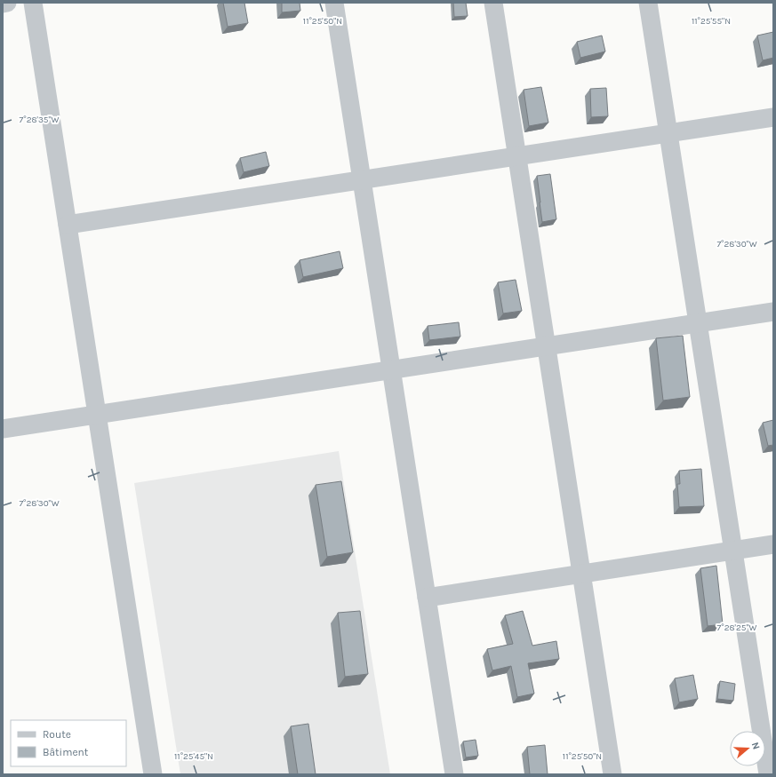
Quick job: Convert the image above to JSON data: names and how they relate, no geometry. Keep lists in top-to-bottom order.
{
  "legend": ["Route", "Bâtiment"],
  "north": "right",
  "coordinates": [
    "11°25'50\"N",
    "11°25'55\"N",
    "7°28'35\"W",
    "7°28'30\"W",
    "7°28'25\"W",
    "11°25'45\"N"
  ]
}
